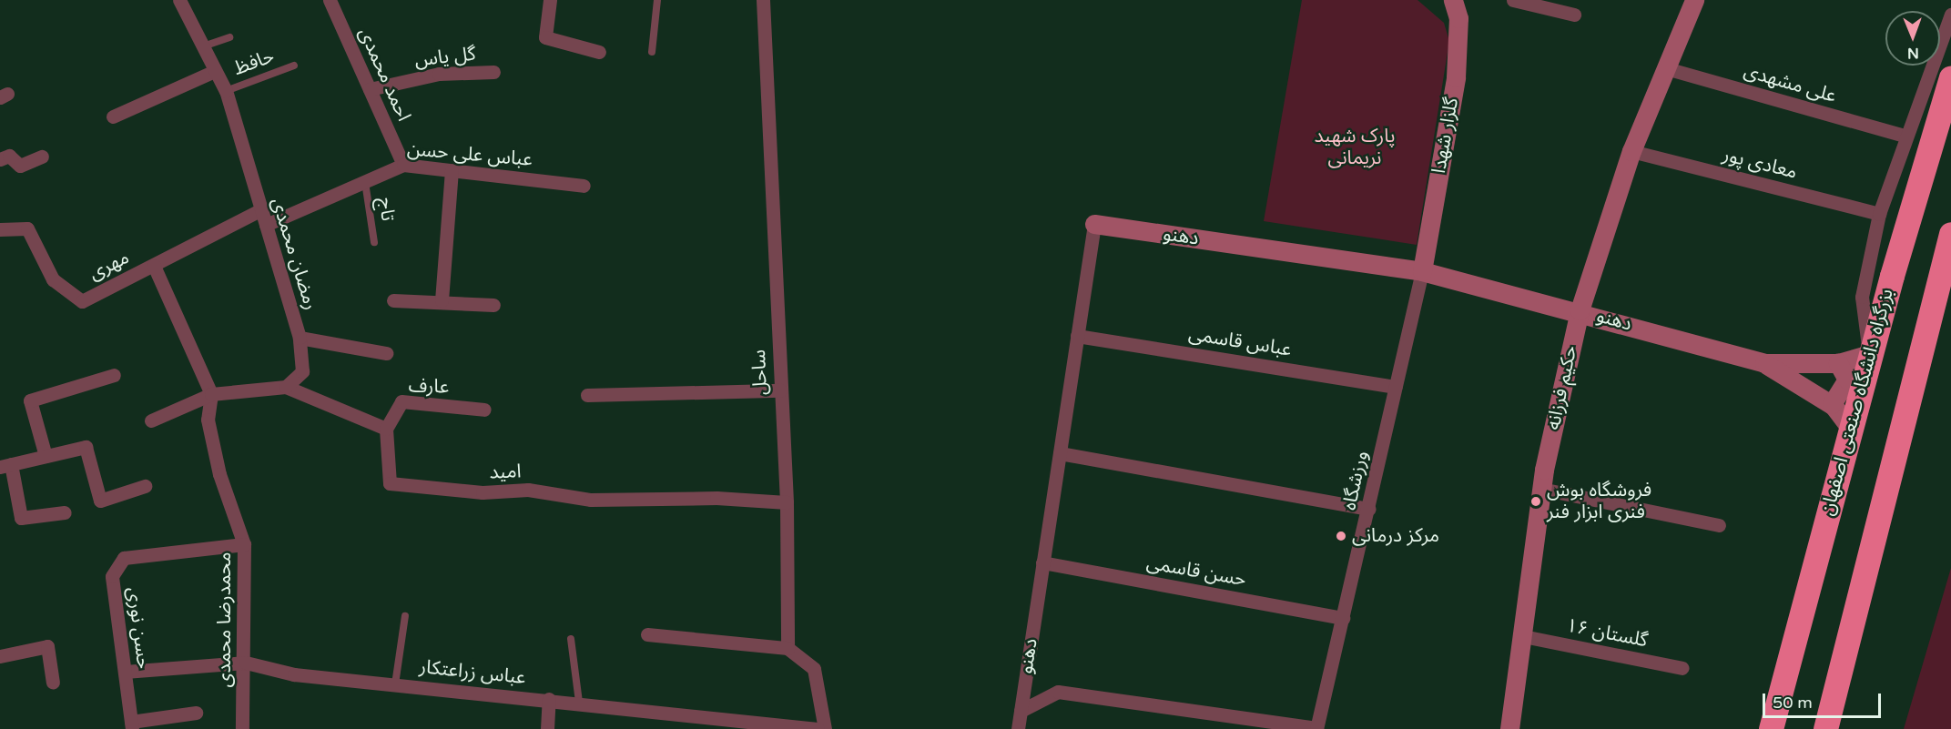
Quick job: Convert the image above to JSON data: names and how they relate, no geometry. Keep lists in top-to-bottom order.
{
  "streets": {
    "highway": ["بزرگراه دانشگاه صنعتی اصفهان"],
    "street": [
      "گل یاس",
      "احمد محمدی",
      "علی مشهدی",
      "گلزار شهدا",
      "عباس علی حسن",
      "معادی پور",
      "دهنو",
      "رمضان محمدی",
      "مهری",
      "عباس قاسمی",
      "ساحل",
      "عارف",
      "حکیم فرزانه",
      "امید",
      "ورزشگاه",
      "حسن قاسمی",
      "محمدرضا محمدی",
      "حسن نوری",
      "گلستان ۱۶",
      "عباس زراعتکار"
    ],
    "lane": ["حافظ", "تاج"]
  },
  "crossings": [
    ["گل یاس", "احمد محمدی"],
    ["حافظ", "رمضان محمدی"],
    ["احمد محمدی", "عباس علی حسن"],
    ["علی مشهدی", "حکیم فرزانه"],
    ["گلزار شهدا", "دهنو"],
    ["گلزار شهدا", "ورزشگاه"],
    ["عباس علی حسن", "تاج"],
    ["عباس علی حسن", "رمضان محمدی"],
    ["معادی پور", "حکیم فرزانه"],
    ["دهنو", "عباس قاسمی"],
    ["دهنو", "حکیم فرزانه"],
    ["دهنو", "بزرگراه دانشگاه صنعتی اصفهان"],
    ["دهنو", "ورزشگاه"],
    ["دهنو", "حسن قاسمی"],
    ["رمضان محمدی", "مهری"],
    ["عباس قاسمی", "ورزشگاه"],
    ["ساحل", "امید"],
    ["عارف", "امید"],
    ["حکیم فرزانه", "گلستان ۱۶"],
    ["ورزشگاه", "حسن قاسمی"],
    ["محمدرضا محمدی", "حسن نوری"],
    ["محمدرضا محمدی", "عباس زراعتکار"],
    ["حسن نوری", "عباس زراعتکار"]
  ],
  "parks": ["پارک شهید نریمانی"],
  "places": ["فروشگاه بوش فنری ابزار فنر", "مرکز درمانی"],
  "scale_bar": "50 m",
  "north": "bottom"
}
